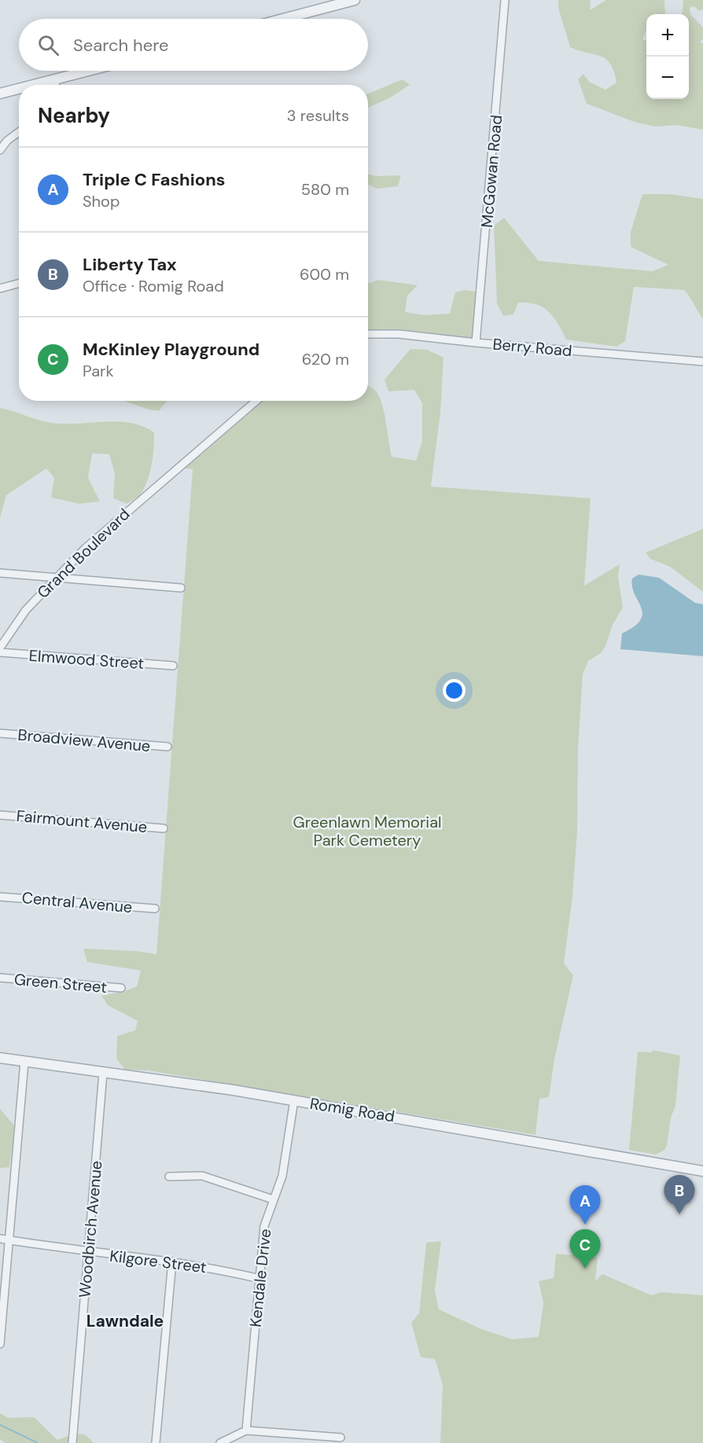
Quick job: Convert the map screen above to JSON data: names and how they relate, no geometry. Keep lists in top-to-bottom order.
{
  "streets": {
    "street": [
      "McGowan Road",
      "Berry Road",
      "Grand Boulevard",
      "Elmwood Street",
      "Broadview Avenue",
      "Fairmount Avenue",
      "Central Avenue",
      "Green Street",
      "Romig Road",
      "Woodbirch Avenue",
      "Kilgore Street",
      "Kendale Drive"
    ]
  },
  "crossings": [
    ["McGowan Road", "Berry Road"],
    ["Romig Road", "Woodbirch Avenue"],
    ["Romig Road", "Kendale Drive"],
    ["Woodbirch Avenue", "Kilgore Street"],
    ["Kilgore Street", "Kendale Drive"]
  ],
  "districts": ["Lawndale"],
  "parks": ["Greenlawn Memorial Park Cemetery"],
  "page": {
    "map_buttons": ["+", "−"],
    "search": "Search here",
    "heading": ["Nearby", "3 results"],
    "list": [
      {
        "mark": "A",
        "name": "Triple C Fashions",
        "note": "Shop",
        "value": "580 m"
      },
      {
        "mark": "B",
        "name": "Liberty Tax",
        "note": "Office · Romig Road",
        "value": "600 m"
      },
      {
        "mark": "C",
        "name": "McKinley Playground",
        "note": "Park",
        "value": "620 m"
      }
    ],
    "pins": ["B", "A", "C"]
  }
}
